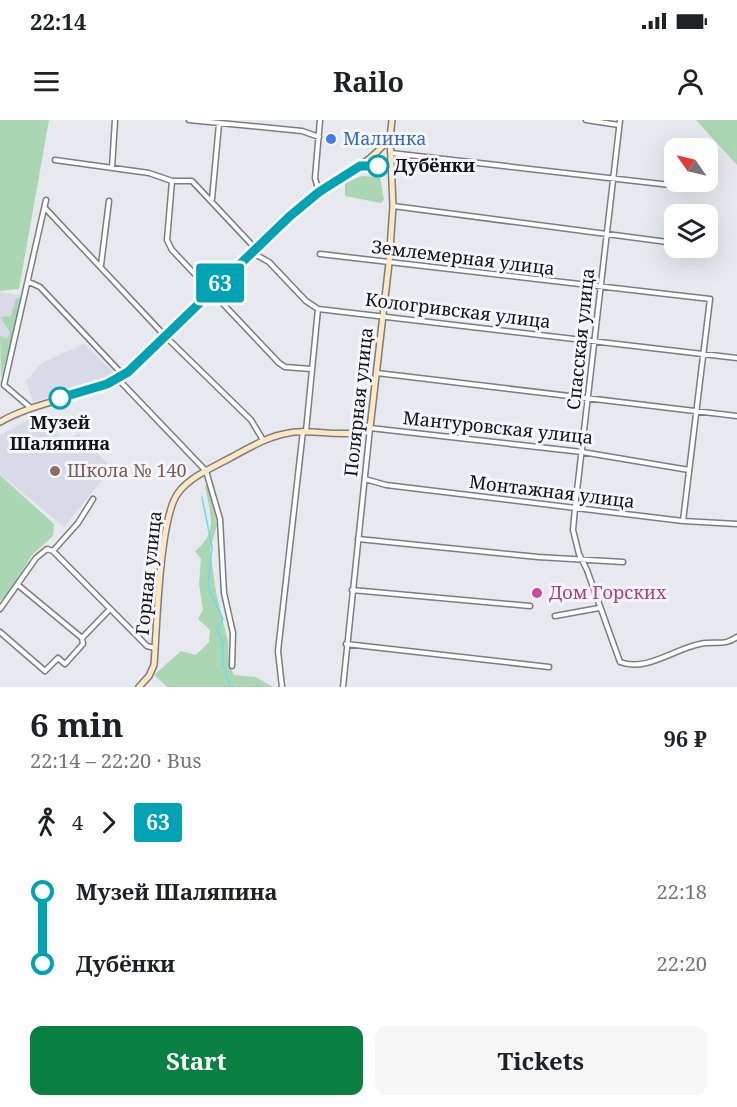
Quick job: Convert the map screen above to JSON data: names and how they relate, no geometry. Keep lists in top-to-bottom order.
{
  "streets": {
    "main road": ["Полярная улица", "Мантуровская улица", "Горная улица"],
    "street": [
      "Землемерная улица",
      "Кологривская улица",
      "Спасская улица",
      "Монтажная улица"
    ]
  },
  "crossings": [
    ["Землемерная улица", "Кологривская улица"],
    ["Землемерная улица", "Спасская улица"],
    ["Землемерная улица", "Полярная улица"],
    ["Кологривская улица", "Спасская улица"],
    ["Кологривская улица", "Полярная улица"],
    ["Спасская улица", "Мантуровская улица"],
    ["Спасская улица", "Монтажная улица"],
    ["Полярная улица", "Мантуровская улица"],
    ["Полярная улица", "Монтажная улица"],
    ["Мантуровская улица", "Горная улица"]
  ],
  "places": [
    "Малинка",
    "Дубёнки",
    "Музей Шаляпина",
    "Школа № 140",
    "Дом Горских"
  ],
  "lines": ["bus line 63"],
  "north": "top left",
  "page": {
    "status": "22:14",
    "header": "Railo",
    "on_map": "63",
    "heading": ["6 min", "22:14 – 22:20 · Bus", "96 ₽"],
    "legs": ["4", "63"],
    "list": [
      {
        "name": "Музей Шаляпина",
        "value": "22:18"
      },
      {
        "name": "Дубёнки",
        "value": "22:20"
      }
    ],
    "buttons": ["Start", "Tickets"]
  }
}
